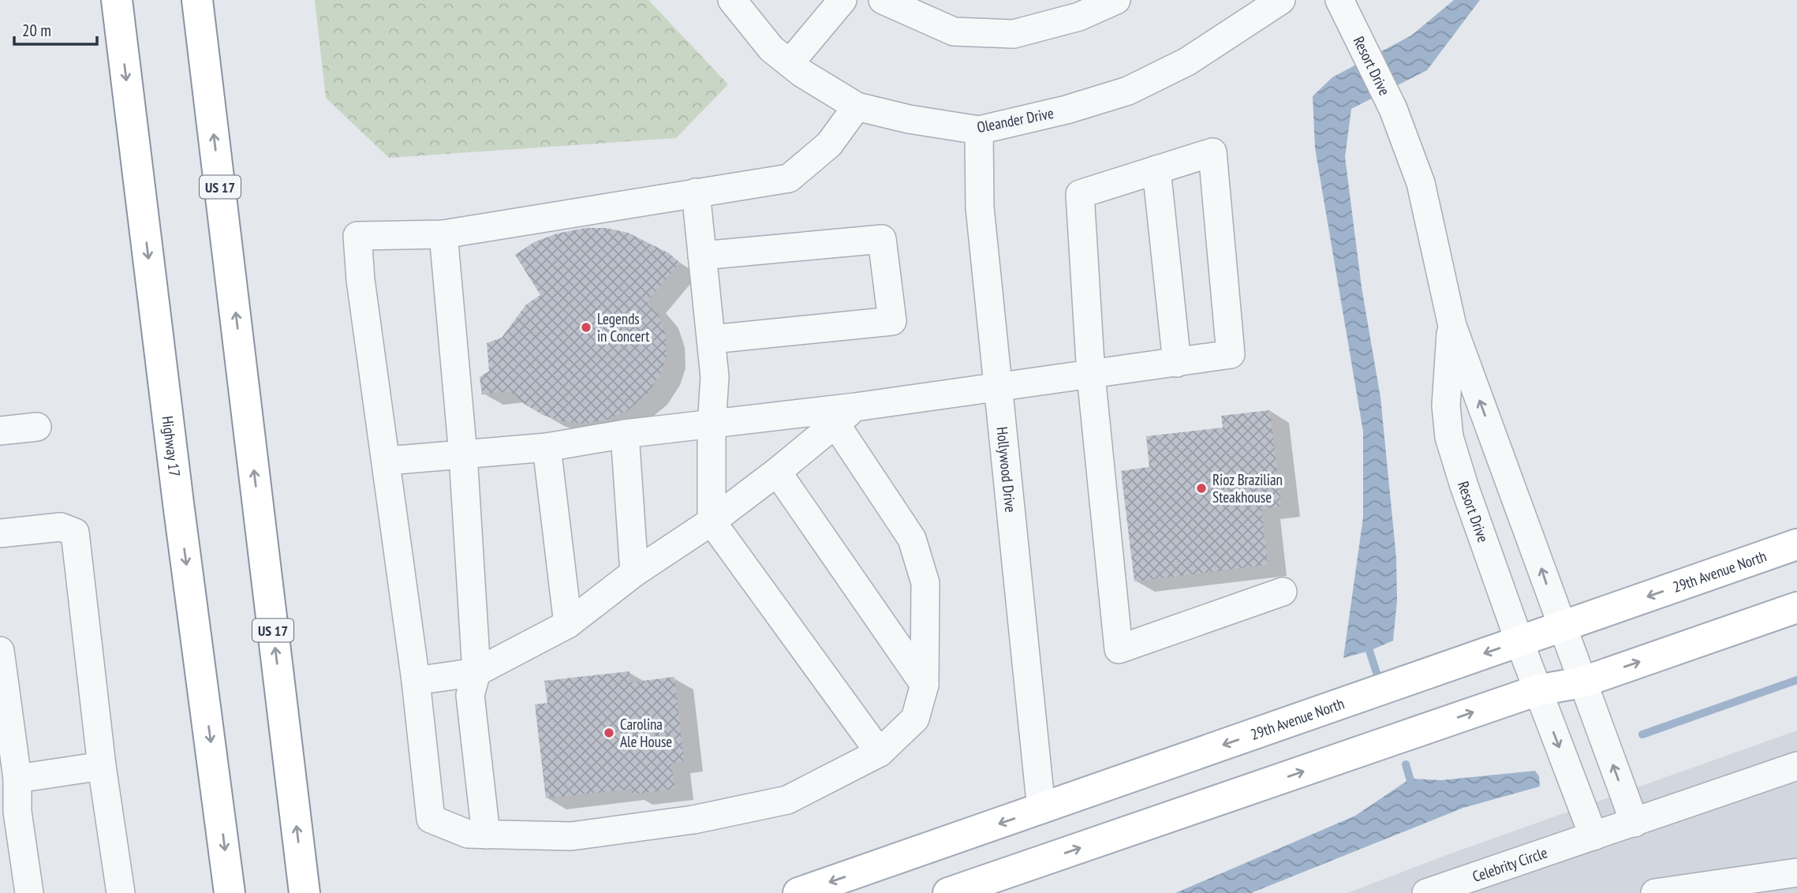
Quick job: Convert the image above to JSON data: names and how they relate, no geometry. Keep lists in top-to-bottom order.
{
  "streets": {
    "main road": ["US 17", "Highway 17", "29th Avenue North"],
    "street": [
      "Resort Drive",
      "Oleander Drive",
      "Hollywood Drive",
      "Celebrity Circle"
    ]
  },
  "crossings": [
    ["Resort Drive", "29th Avenue North"],
    ["Oleander Drive", "Hollywood Drive"],
    ["Hollywood Drive", "29th Avenue North"]
  ],
  "places": ["Legends in Concert", "Rioz Brazilian Steakhouse", "Carolina Ale House"],
  "scale_bar": "20 m"
}
